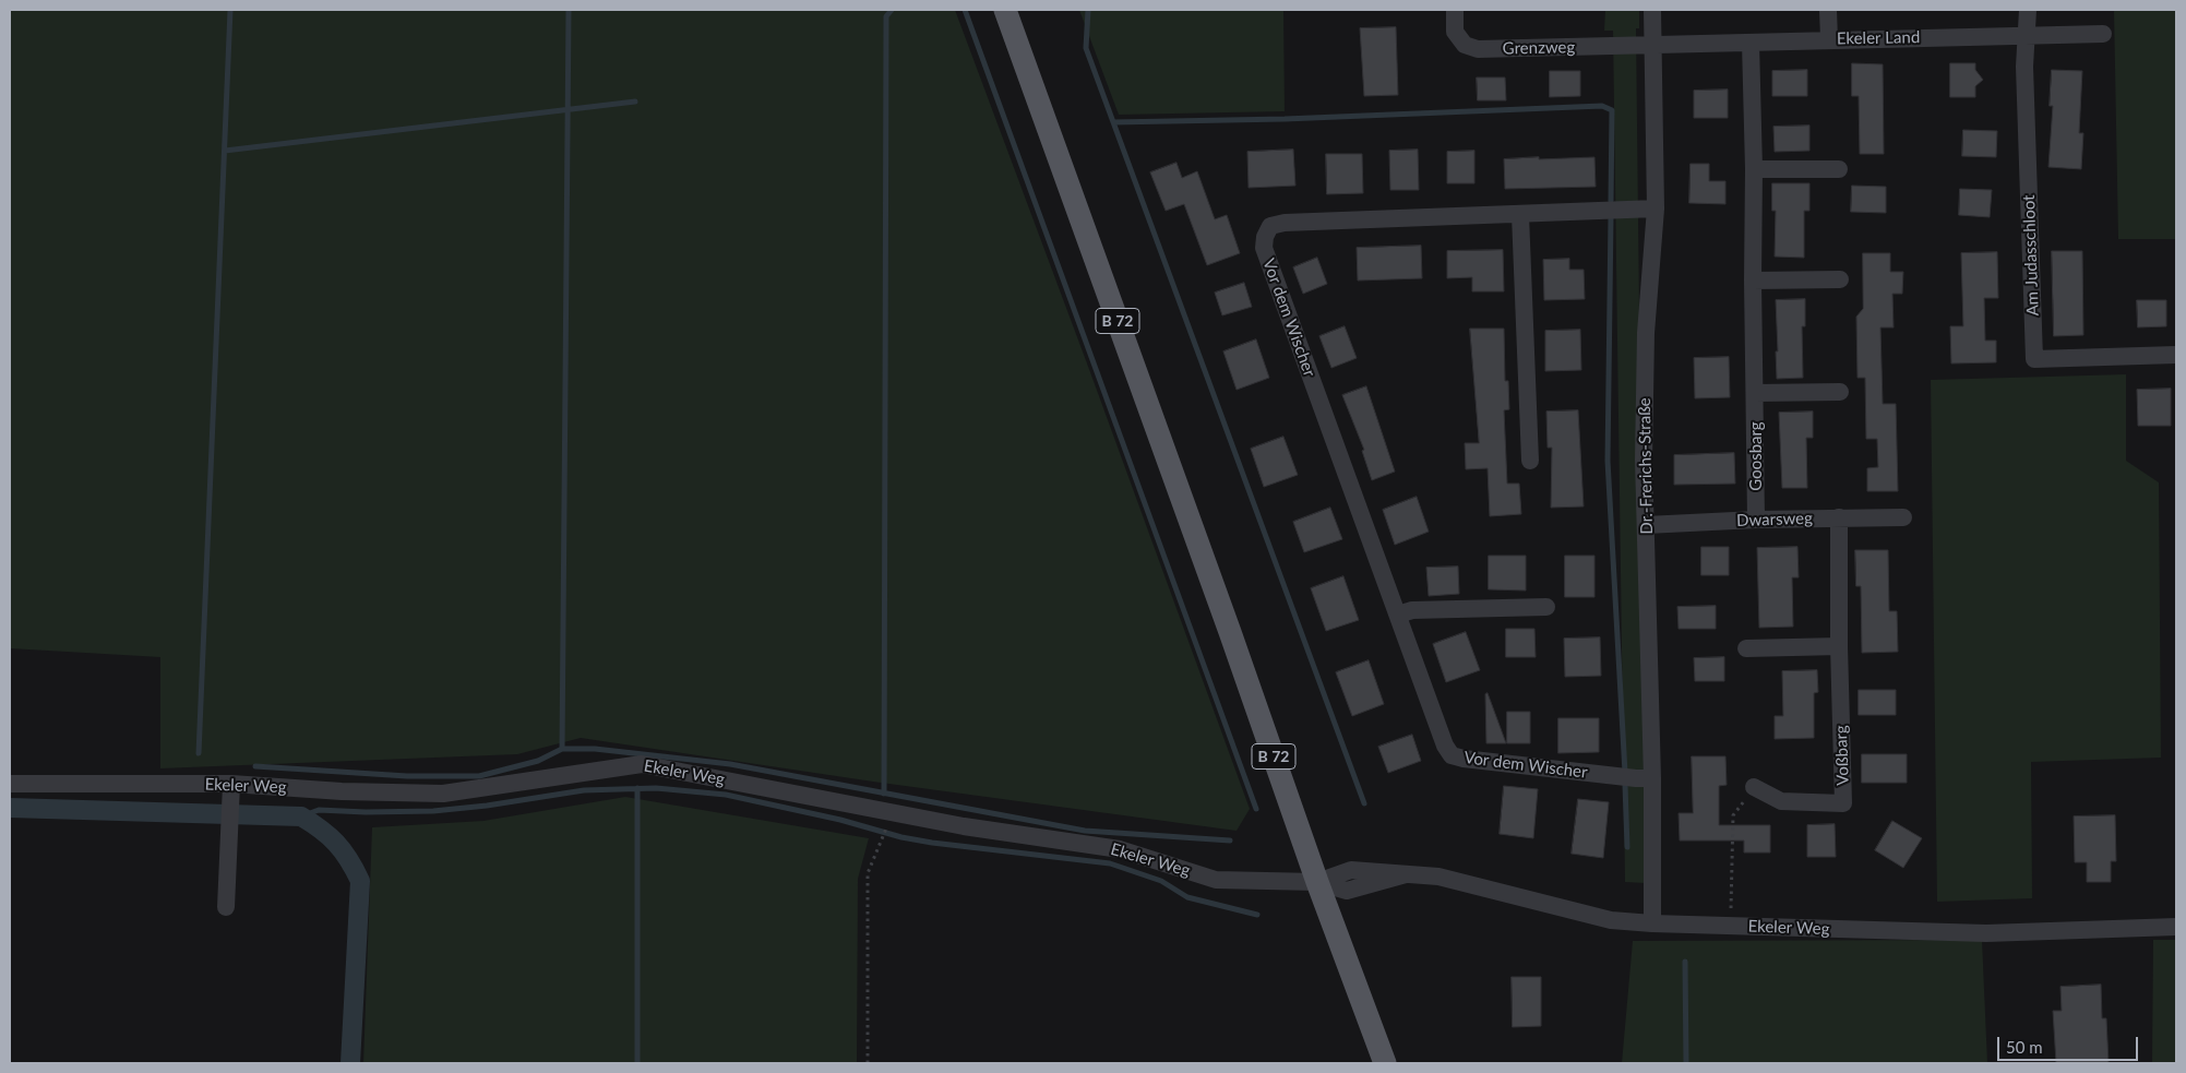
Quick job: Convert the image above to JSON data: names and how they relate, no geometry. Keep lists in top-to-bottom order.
{
  "streets": {
    "main road": ["B 72"],
    "street": [
      "Ekeler Land",
      "Grenzweg",
      "Am Judasschloot",
      "Vor dem Wischer",
      "Goosbarg",
      "Dr.-Frerichs-Straße",
      "Dwarsweg",
      "Voßbarg",
      "Ekeler Weg"
    ]
  },
  "crossings": [
    ["Ekeler Land", "Grenzweg"],
    ["Ekeler Land", "Am Judasschloot"],
    ["Ekeler Land", "Goosbarg"],
    ["Ekeler Land", "Dr.-Frerichs-Straße"],
    ["Grenzweg", "Dr.-Frerichs-Straße"],
    ["Vor dem Wischer", "Dr.-Frerichs-Straße"],
    ["B 72", "Ekeler Weg"],
    ["Goosbarg", "Dwarsweg"],
    ["Dr.-Frerichs-Straße", "Dwarsweg"],
    ["Dr.-Frerichs-Straße", "Ekeler Weg"],
    ["Dwarsweg", "Voßbarg"]
  ],
  "scale_bar": "50 m"
}
